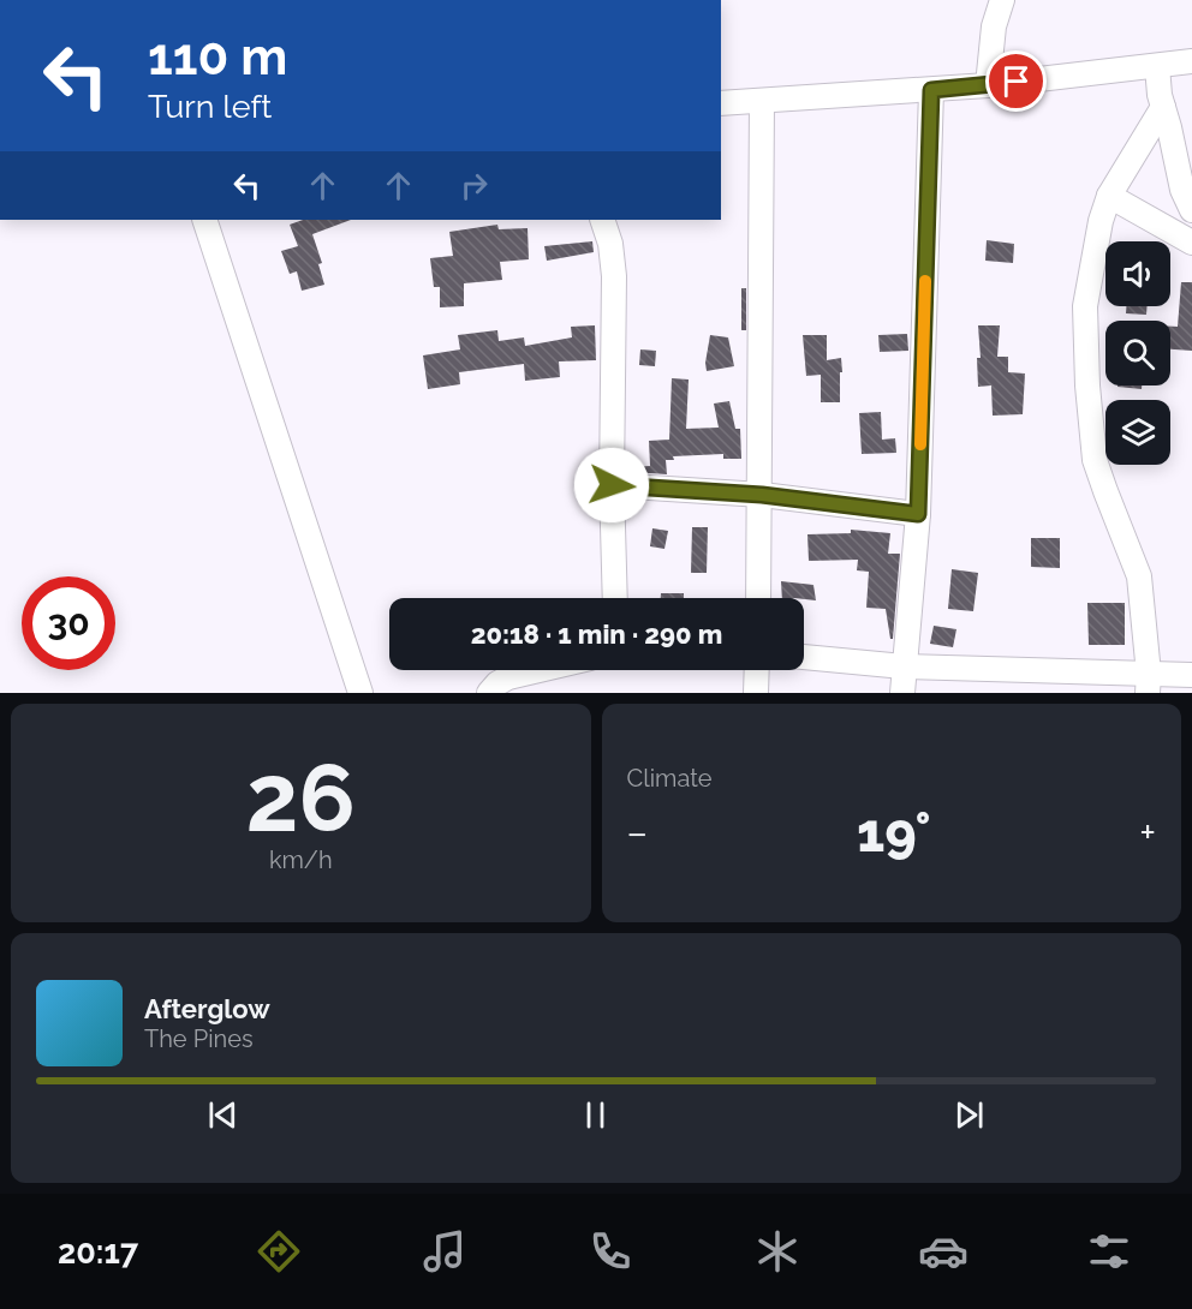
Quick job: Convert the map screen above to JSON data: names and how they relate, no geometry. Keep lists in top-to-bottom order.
{
  "page": {
    "turn": ["110 m", "Turn left"],
    "limit": "30",
    "trip": "20:18 · 1 min · 290 m",
    "tile": [
      ["26", "km/h"],
      "Climate"
    ],
    "heat": ["−", "19°", "+"],
    "song": ["Afterglow", "The Pines"],
    "tabs": "20:17"
  }
}
